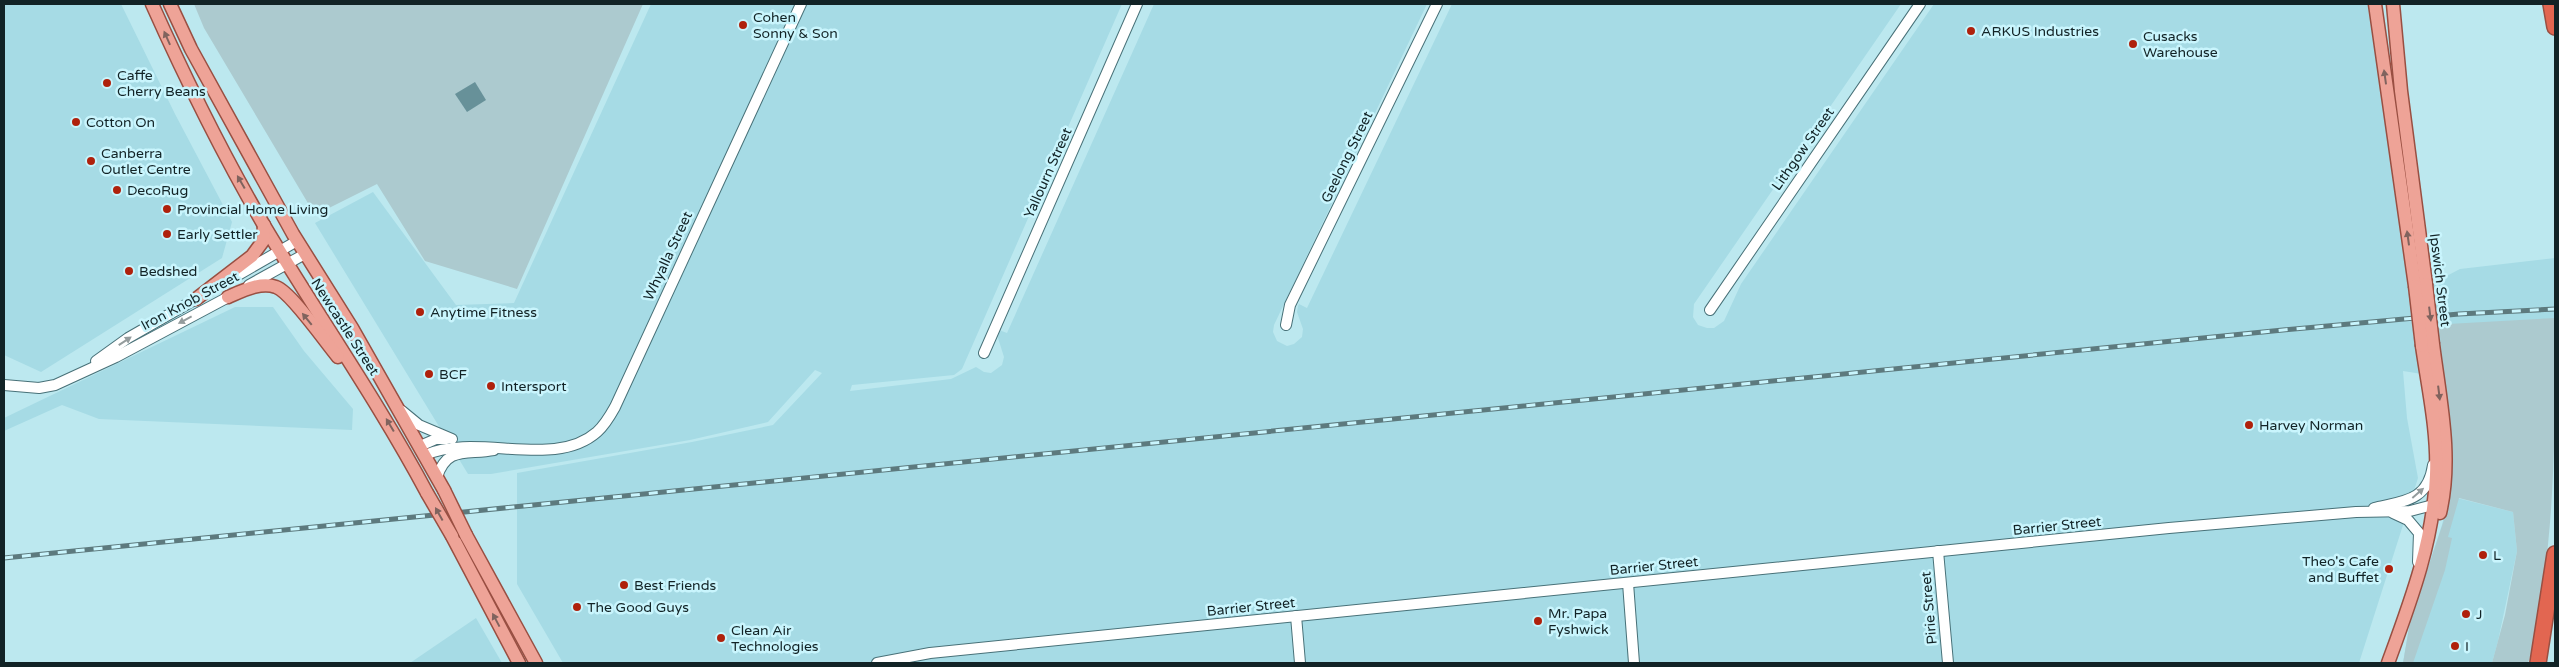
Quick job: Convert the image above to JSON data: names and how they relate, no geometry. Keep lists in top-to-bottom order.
{
  "streets": {
    "main road": ["Whyalla Street", "Ipswich Street", "Newcastle Street"],
    "street": [
      "Lithgow Street",
      "Geelong Street",
      "Yallourn Street",
      "Iron Knob Street",
      "Barrier Street",
      "Pirie Street"
    ]
  },
  "crossings": [
    ["Whyalla Street", "Newcastle Street"],
    ["Ipswich Street", "Barrier Street"],
    ["Iron Knob Street", "Newcastle Street"],
    ["Barrier Street", "Pirie Street"]
  ],
  "places": [
    "Cohen Sonny & Son",
    "ARKUS Industries",
    "Cusacks Warehouse",
    "Caffe Cherry Beans",
    "Cotton On",
    "Canberra Outlet Centre",
    "DecoRug",
    "Provincial Home Living",
    "Early Settler",
    "Bedshed",
    "Anytime Fitness",
    "BCF",
    "Intersport",
    "Harvey Norman",
    "L",
    "Theo's Cafe and Buffet",
    "Best Friends",
    "The Good Guys",
    "J",
    "Mr. Papa Fyshwick",
    "Clean Air Technologies",
    "I"
  ]
}
